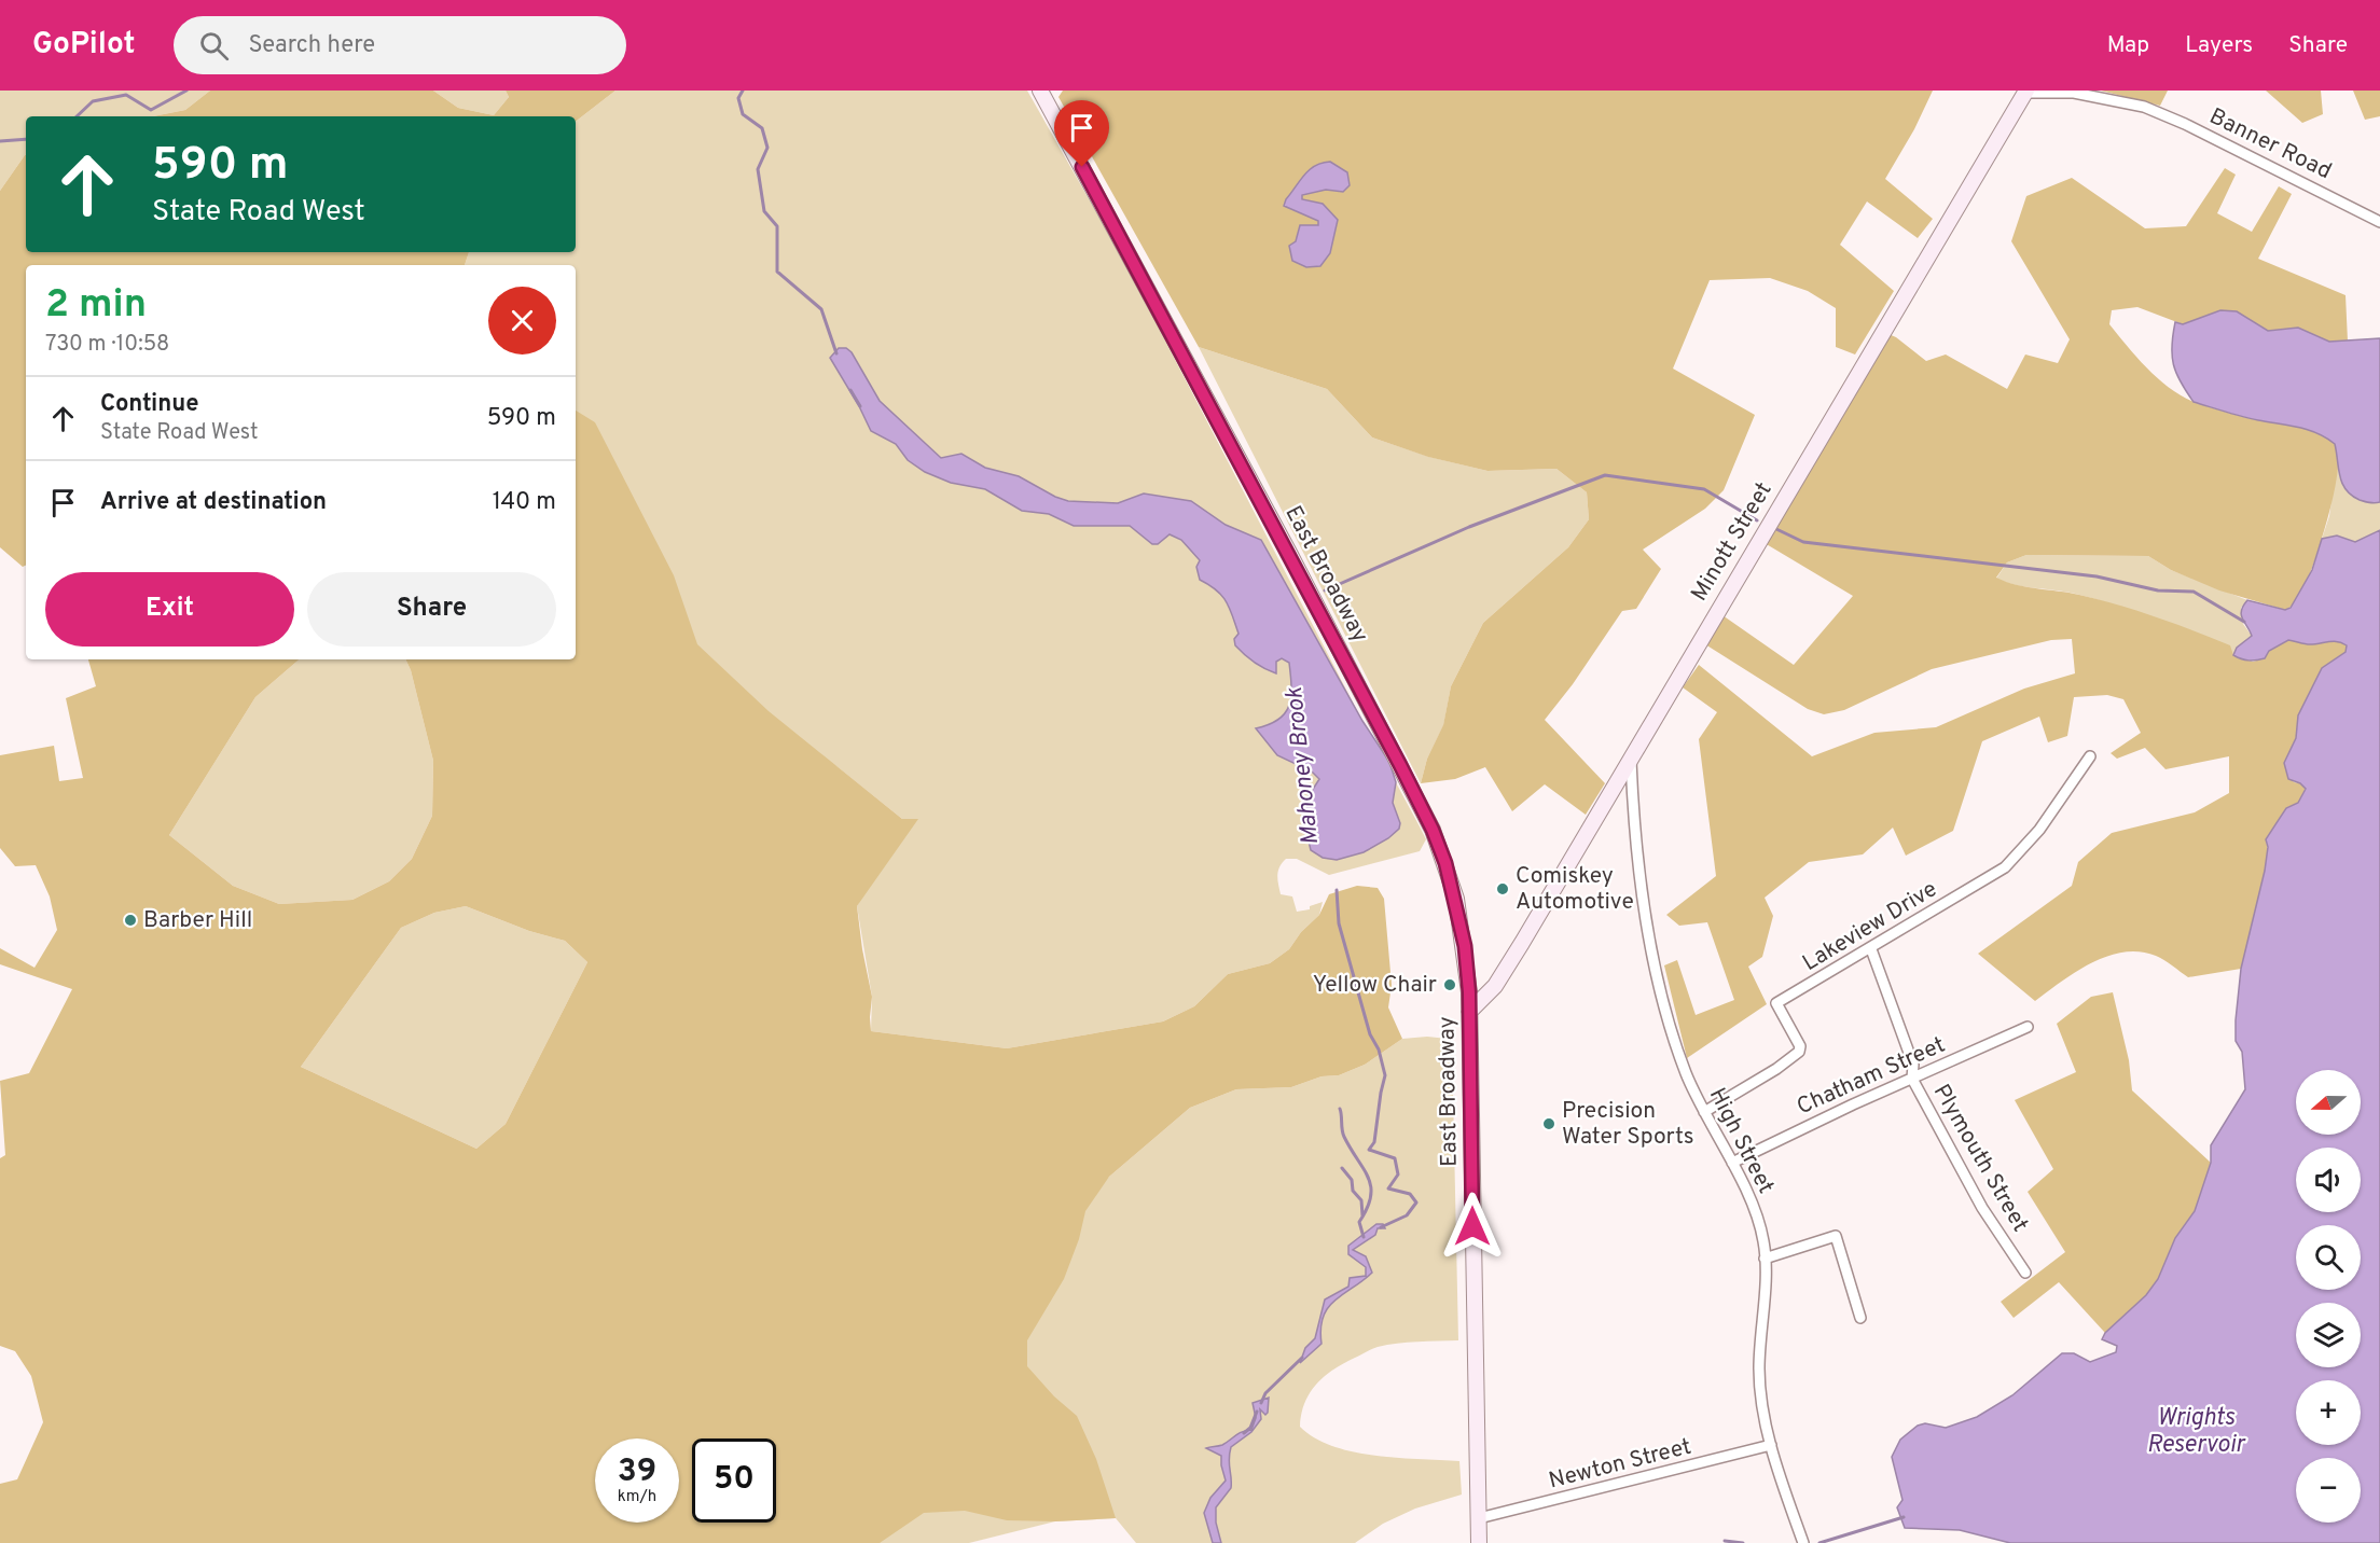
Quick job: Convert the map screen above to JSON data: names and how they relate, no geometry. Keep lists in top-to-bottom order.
{
  "streets": {
    "main road": ["Minott Street", "East Broadway"],
    "street": [
      "Banner Road",
      "Lakeview Drive",
      "Chatham Street",
      "High Street",
      "Plymouth Street",
      "Newton Street"
    ]
  },
  "crossings": [
    ["Banner Road", "Minott Street"],
    ["Minott Street", "East Broadway"],
    ["Minott Street", "High Street"],
    ["East Broadway", "Newton Street"],
    ["Lakeview Drive", "High Street"],
    ["Lakeview Drive", "Plymouth Street"],
    ["Chatham Street", "High Street"],
    ["Chatham Street", "Plymouth Street"],
    ["High Street", "Newton Street"]
  ],
  "water": ["Mahoney Brook", "Wrights Reservoir"],
  "places": [
    "Comiskey Automotive",
    "Barber Hill",
    "Yellow Chair",
    "Precision Water Sports"
  ],
  "north": "left",
  "page": {
    "header": "GoPilot",
    "search": "Search here",
    "nav": ["Map", "Layers", "Share"],
    "turn": ["590 m", "State Road West"],
    "heading": ["2 min", "730 m · 10:58"],
    "list": [
      {
        "name": "Continue",
        "note": "State Road West",
        "value": "590 m"
      },
      {
        "name": "Arrive at destination",
        "value": "140 m"
      }
    ],
    "buttons": ["Exit", "Share"],
    "map_buttons": ["+", "−"],
    "speed": "39 km/h",
    "limit": "50"
  }
}
